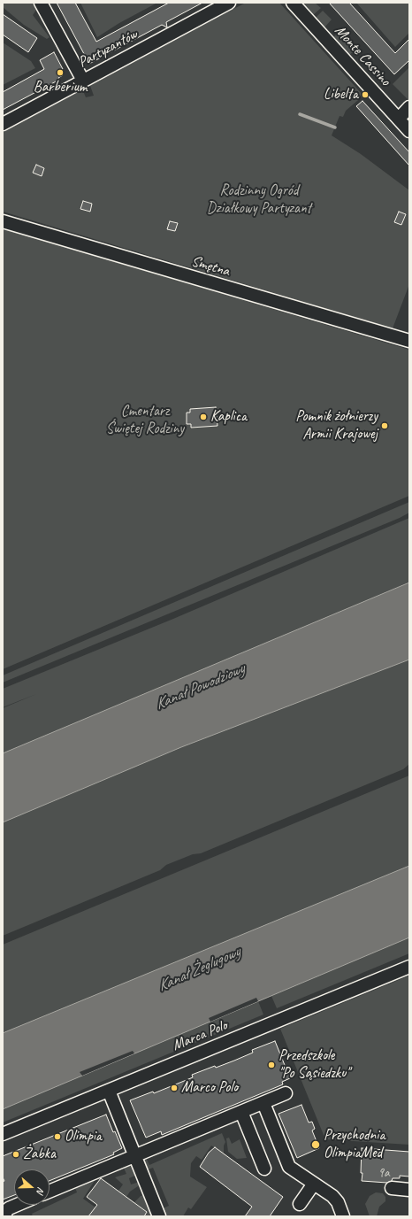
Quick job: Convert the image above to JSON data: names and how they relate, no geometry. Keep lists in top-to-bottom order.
{
  "streets": {
    "street": [
      "Partyzantów",
      "Monte Cassino",
      "Smętna",
      "Marca Polo"
    ]
  },
  "water": ["Kanał Powodziowy", "Kanał Żeglugowy"],
  "parks": ["Rodzinny Ogród Działkowy Partyzant", "Cmentarz Świętej Rodziny"],
  "places": [
    "Barberium",
    "Libelta",
    "Kaplica",
    "Pomnik żołnierzy Armii Krajowej",
    "Przedszkole \"Po Sąsiedzku\"",
    "Marco Polo",
    "Olimpia",
    "Przychodnia OlimpiaMed",
    "Żabka"
  ],
  "house_numbers": ["9a"],
  "north": "right"
}
